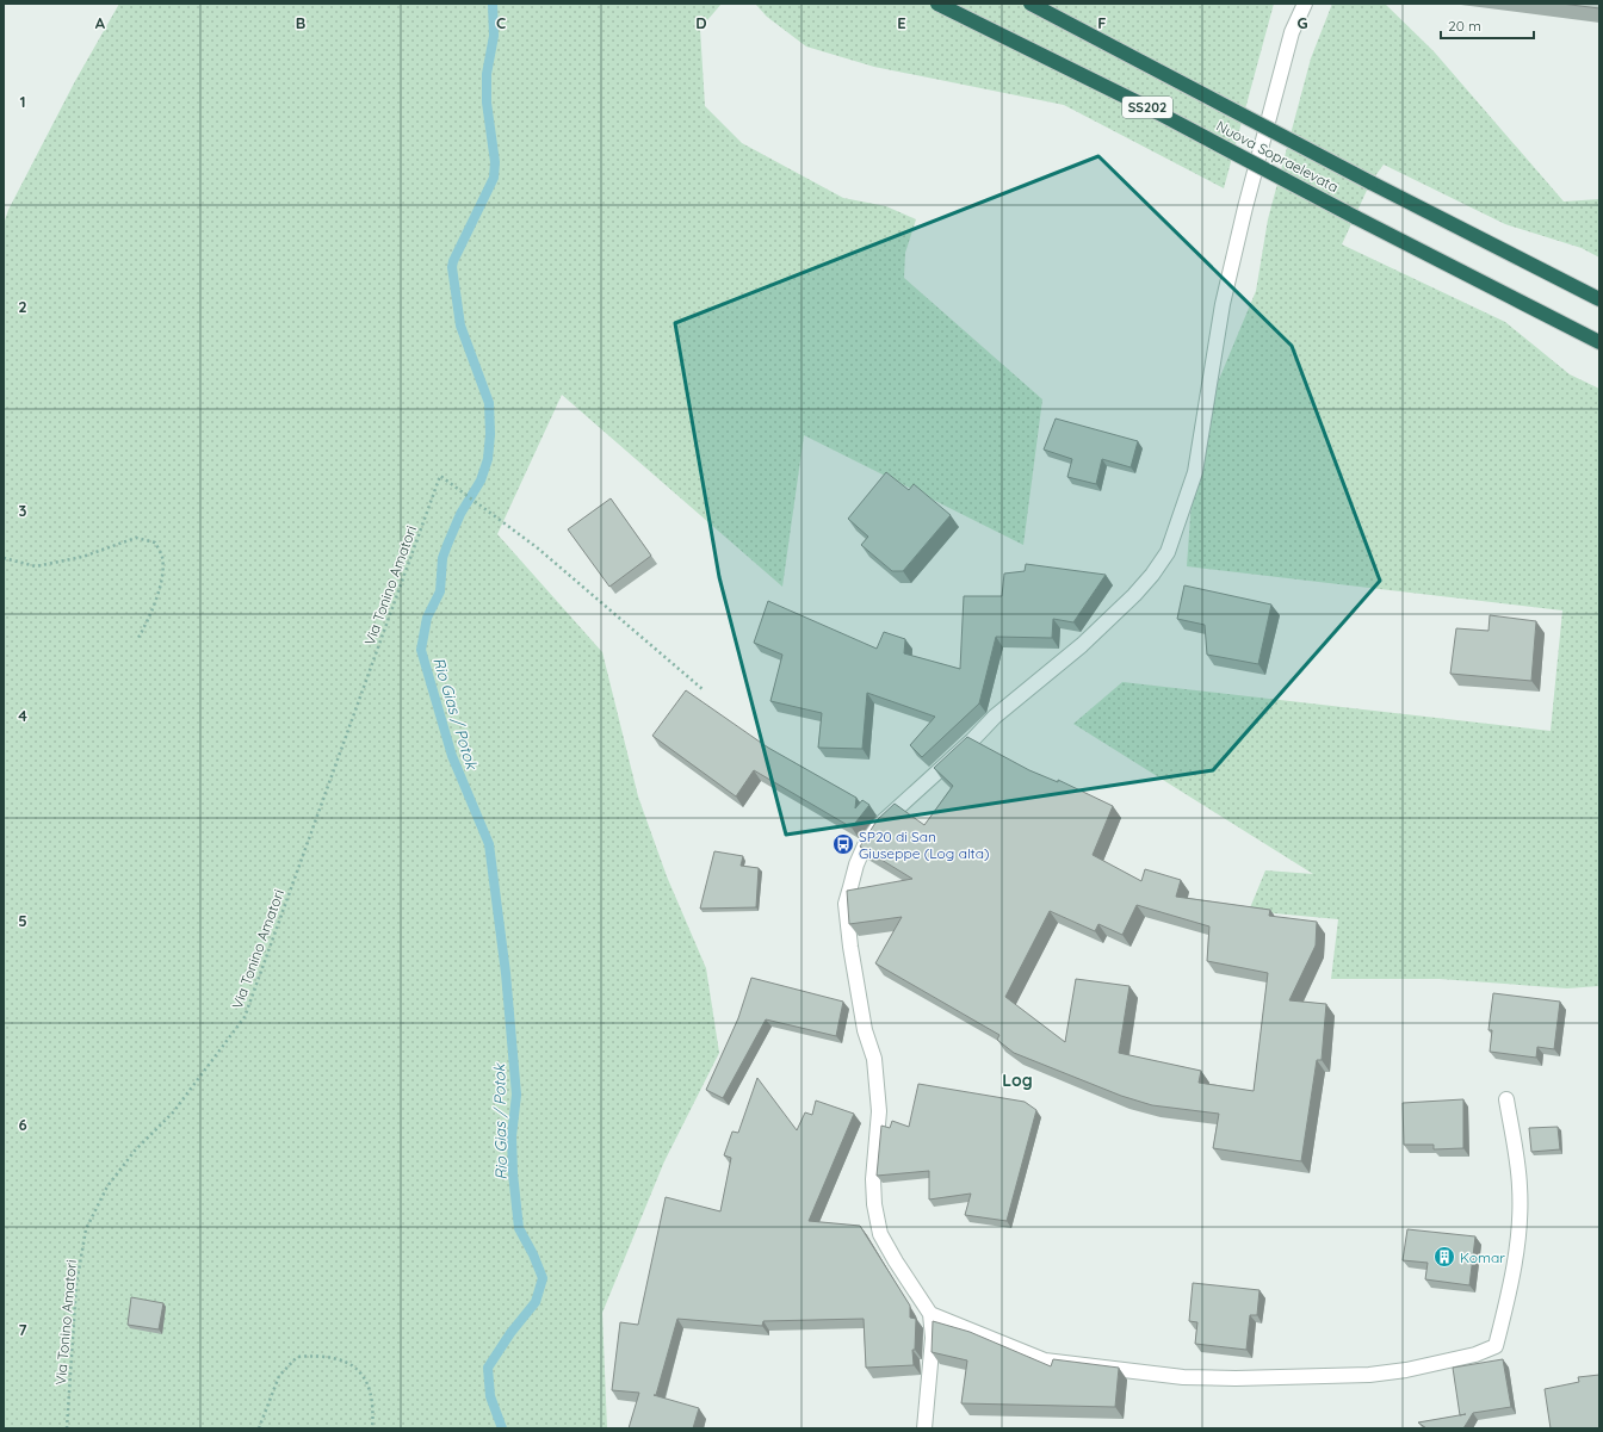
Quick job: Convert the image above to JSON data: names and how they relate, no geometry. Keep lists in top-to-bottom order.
{
  "streets": {
    "highway": ["SS202", "Nuova Sopraelevata"],
    "path": ["Via Tonino Amatori"]
  },
  "districts": ["Log"],
  "water": ["Rio Gias / Potok"],
  "places": {
    "bus stop": ["SP20 di San Giuseppe (Log alta)"],
    "building": ["Komar"]
  },
  "scale_bar": "20 m",
  "grid": {
    "columns": [
      "A",
      "B",
      "C",
      "D",
      "E",
      "F",
      "G"
    ],
    "rows": [
      "1",
      "2",
      "3",
      "4",
      "5",
      "6",
      "7"
    ]
  }
}
